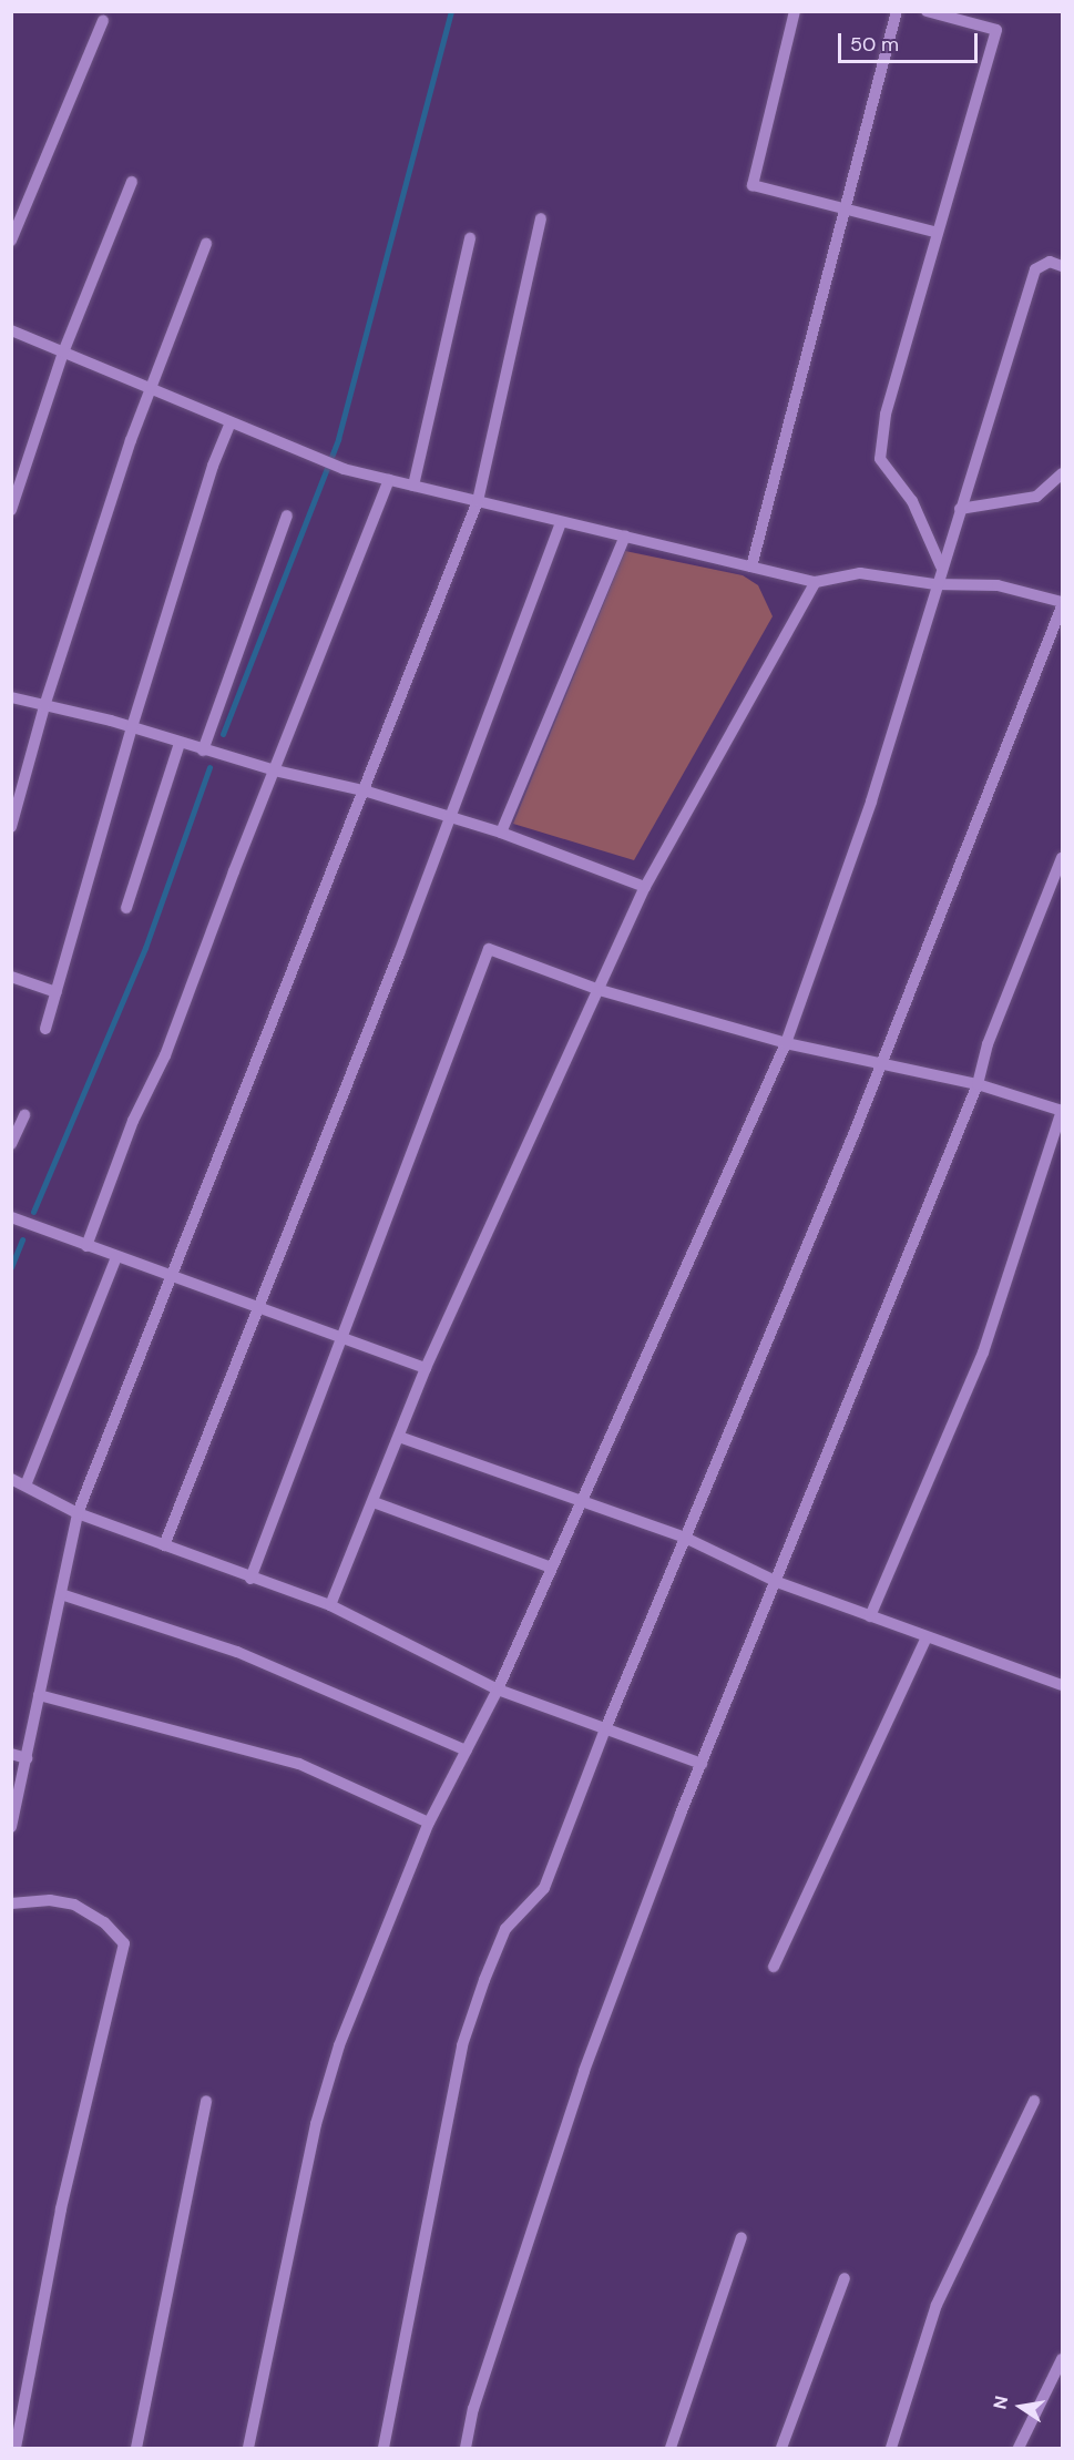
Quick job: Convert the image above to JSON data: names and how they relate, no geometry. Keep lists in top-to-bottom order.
{
  "scale_bar": "50 m",
  "north": "left"
}
